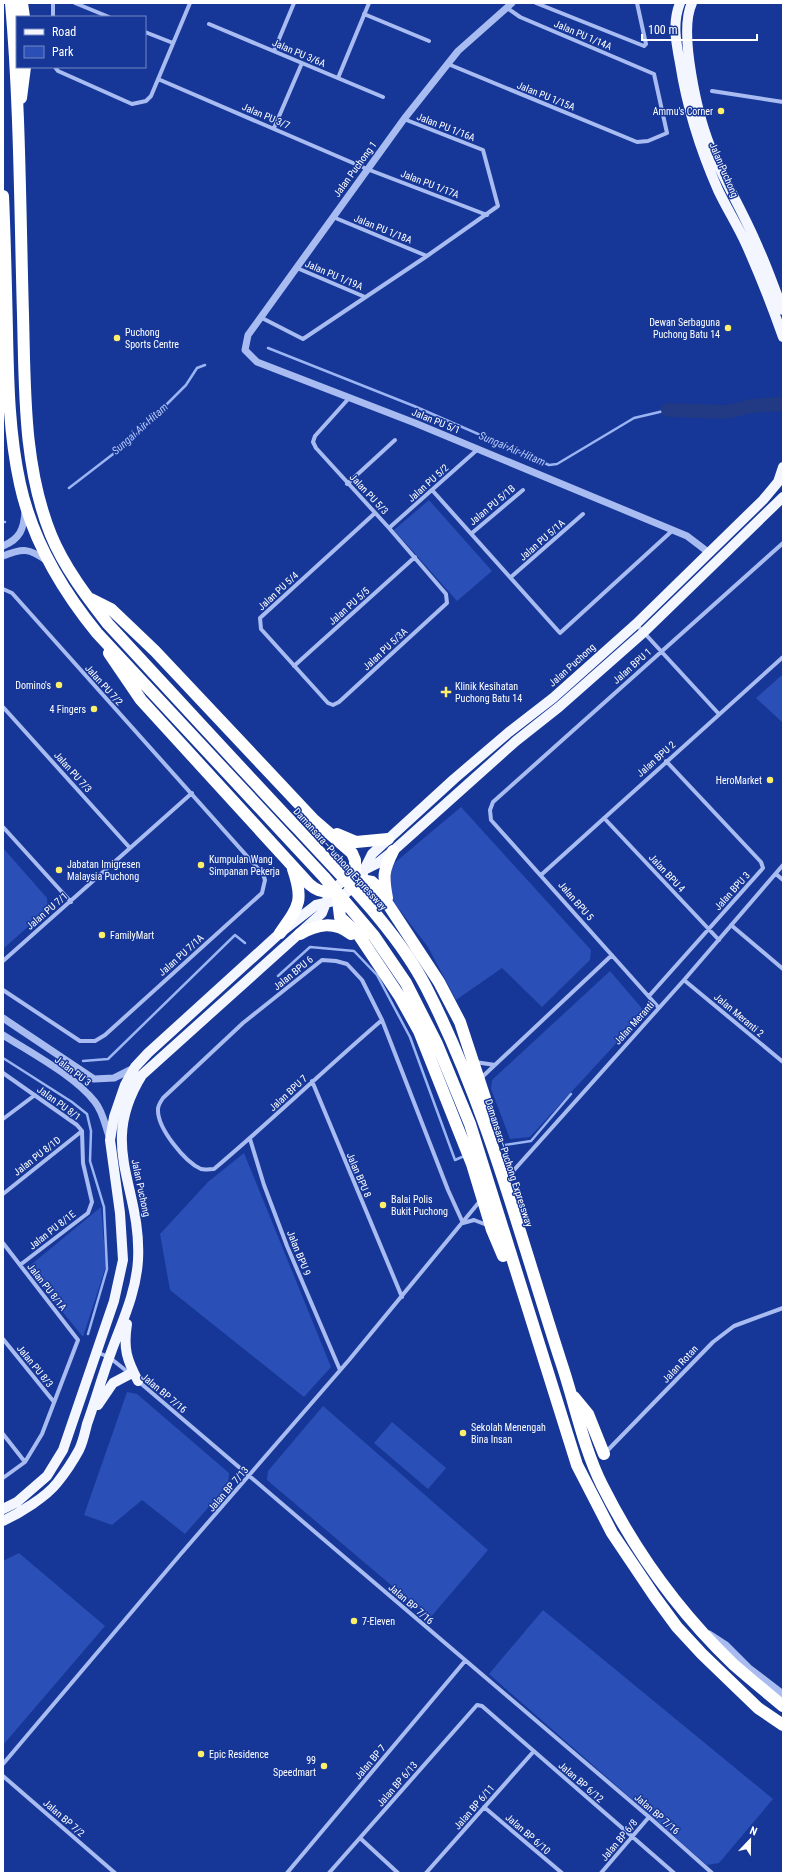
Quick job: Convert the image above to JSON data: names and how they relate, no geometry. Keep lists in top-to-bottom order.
{
  "streets": {
    "highway": ["Damansara–Puchong Expressway"],
    "main road": ["Jalan Puchong"],
    "street": [
      "Jalan PU 1/14A",
      "Jalan PU 3/6A",
      "Jalan PU 1/15A",
      "Jalan PU 3/7",
      "Jalan PU 1/16A",
      "Jalan Puchong 1",
      "Jalan PU 1/17A",
      "Jalan PU 1/18A",
      "Jalan PU 1/19A",
      "Jalan PU 5/1",
      "Jalan PU 5/2",
      "Jalan PU 5/3",
      "Jalan PU 5/1B",
      "Jalan PU 5/1A",
      "Jalan PU 5/4",
      "Jalan PU 5/5",
      "Jalan PU 5/3A",
      "Jalan BPU 1",
      "Jalan PU 7/2",
      "Jalan BPU 2",
      "Jalan PU 7/3",
      "Jalan BPU 4",
      "Jalan BPU 3",
      "Jalan BPU 5",
      "Jalan PU 7/1",
      "Jalan PU 7/1A",
      "Jalan BPU 6",
      "Jalan Meranti 2",
      "Jalan Meranti",
      "Jalan PU 3",
      "Jalan BPU 7",
      "Jalan PU 8/1",
      "Jalan PU 8/1D",
      "Jalan BPU 8",
      "Jalan PU 8/1E",
      "Jalan BPU 9",
      "Jalan PU 8/1A",
      "Jalan Rotan",
      "Jalan PU 8/3",
      "Jalan BP 7/16",
      "Jalan BP 7/13",
      "Jalan BP 7",
      "Jalan BP 6/12",
      "Jalan BP 6/13",
      "Jalan BP 6/11",
      "Jalan BP 7/2",
      "Jalan BP 6/10",
      "Jalan BP 6/8"
    ]
  },
  "crossings": [
    ["Jalan PU 1/14A", "Jalan PU 1/15A"],
    ["Jalan PU 1/14A", "Jalan Puchong 1"],
    ["Jalan PU 1/15A", "Jalan Puchong 1"],
    ["Jalan PU 3/7", "Jalan Puchong 1"],
    ["Jalan PU 3/7", "Jalan PU 1/17A"],
    ["Jalan PU 1/16A", "Jalan Puchong 1"],
    ["Jalan PU 1/16A", "Jalan PU 1/17A"],
    ["Jalan Puchong 1", "Jalan PU 1/17A"],
    ["Jalan Puchong 1", "Jalan PU 1/18A"],
    ["Jalan Puchong 1", "Jalan PU 1/19A"],
    ["Jalan Puchong 1", "Jalan PU 5/1"],
    ["Jalan Puchong", "Jalan PU 5/1"],
    ["Jalan Puchong", "Jalan PU 3"],
    ["Jalan Puchong", "Jalan BP 7/16"],
    ["Jalan PU 5/1", "Jalan PU 5/2"],
    ["Jalan PU 5/1", "Jalan PU 5/3"],
    ["Jalan PU 5/2", "Jalan PU 5/3"],
    ["Jalan PU 5/3", "Jalan PU 5/4"],
    ["Jalan PU 5/3", "Jalan PU 5/5"],
    ["Jalan PU 5/3", "Jalan PU 5/3A"],
    ["Jalan PU 5/4", "Jalan PU 5/5"],
    ["Jalan PU 5/4", "Jalan PU 5/3A"],
    ["Jalan BPU 1", "Jalan BPU 5"],
    ["Jalan PU 7/2", "Jalan PU 7/1"],
    ["Jalan PU 7/2", "Jalan PU 7/1A"],
    ["Jalan BPU 2", "Jalan BPU 4"],
    ["Jalan BPU 2", "Jalan BPU 3"],
    ["Jalan BPU 2", "Jalan BPU 5"],
    ["Jalan PU 7/3", "Jalan PU 7/1"],
    ["Damansara–Puchong Expressway", "Jalan Meranti"],
    ["Jalan BPU 4", "Jalan BPU 3"],
    ["Jalan BPU 4", "Jalan Meranti"],
    ["Jalan BPU 3", "Jalan BPU 5"],
    ["Jalan BPU 5", "Jalan Meranti"],
    ["Jalan PU 7/1", "Jalan PU 7/1A"],
    ["Jalan BPU 6", "Jalan BPU 7"],
    ["Jalan BPU 6", "Jalan BP 7/13"],
    ["Jalan Meranti 2", "Jalan Meranti"],
    ["Jalan BPU 7", "Jalan BPU 8"],
    ["Jalan BPU 7", "Jalan BPU 9"],
    ["Jalan PU 8/1", "Jalan PU 8/1D"],
    ["Jalan PU 8/1", "Jalan PU 8/1E"],
    ["Jalan BPU 8", "Jalan BP 7/13"],
    ["Jalan PU 8/1E", "Jalan PU 8/1A"],
    ["Jalan BPU 9", "Jalan BP 7/13"],
    ["Jalan PU 8/1A", "Jalan PU 8/3"],
    ["Jalan BP 7/16", "Jalan BP 7/13"],
    ["Jalan BP 7/16", "Jalan BP 7"],
    ["Jalan BP 7/16", "Jalan BP 6/8"],
    ["Jalan BP 6/12", "Jalan BP 6/13"],
    ["Jalan BP 6/12", "Jalan BP 6/11"],
    ["Jalan BP 6/12", "Jalan BP 6/8"],
    ["Jalan BP 6/11", "Jalan BP 6/10"]
  ],
  "water": ["Sungai Air Hitam"],
  "places": {
    "other": [
      "Ammu's Corner",
      "Dewan Serbaguna Puchong Batu 14",
      "Puchong Sports Centre",
      "Domino's",
      "4 Fingers",
      "HeroMarket",
      "Kumpulan Wang Simpanan Pekerja",
      "Jabatan Imigresen Malaysia Puchong",
      "FamilyMart",
      "Balai Polis Bukit Puchong",
      "Sekolah Menengah Bina Insan",
      "7-Eleven",
      "Epic Residence",
      "99 Speedmart"
    ],
    "health": ["Klinik Kesihatan Puchong Batu 14"]
  },
  "legend": ["Road", "Park"],
  "scale_bar": "100 m",
  "north": "top"
}
